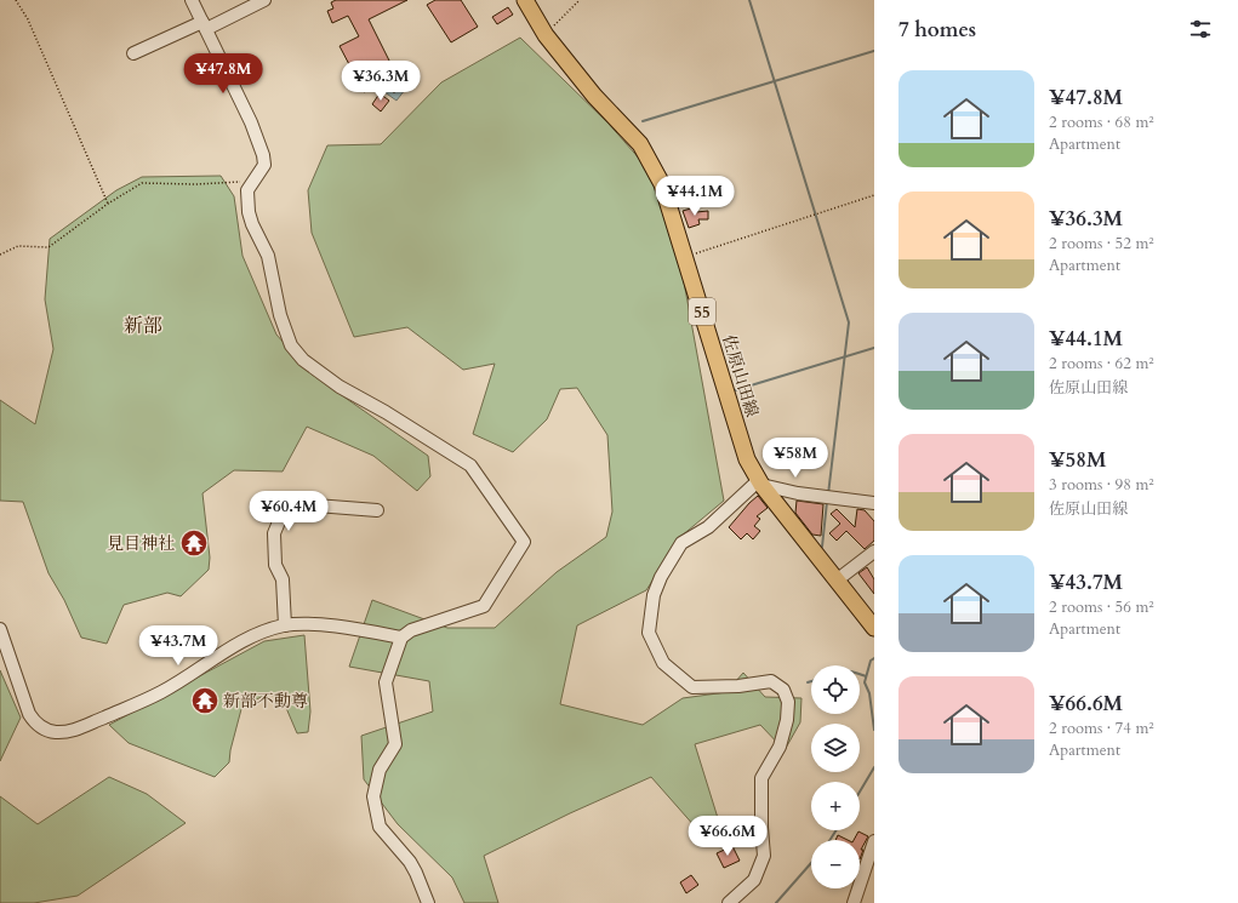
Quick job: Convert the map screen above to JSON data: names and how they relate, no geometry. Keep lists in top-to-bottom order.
{
  "streets": {
    "main road": ["55", "佐原山田線"]
  },
  "districts": ["新部"],
  "places": {
    "temple": ["見目神社", "新部不動尊"]
  },
  "page": {
    "heading": "7 homes",
    "price": [
      "¥47.8M",
      "¥36.3M",
      "¥44.1M",
      "¥58M",
      "¥60.4M",
      "¥43.7M",
      "¥66.6M"
    ],
    "list": [
      {
        "name": "¥47.8M",
        "note": "2 rooms · 68 m² · Apartment"
      },
      {
        "name": "¥36.3M",
        "note": "2 rooms · 52 m² · Apartment"
      },
      {
        "name": "¥44.1M",
        "note": "2 rooms · 62 m² · 佐原山田線"
      },
      {
        "name": "¥58M",
        "note": "3 rooms · 98 m² · 佐原山田線"
      },
      {
        "name": "¥43.7M",
        "note": "2 rooms · 56 m² · Apartment"
      },
      {
        "name": "¥66.6M",
        "note": "2 rooms · 74 m² · Apartment"
      }
    ],
    "map_buttons": ["+", "−"]
  }
}
